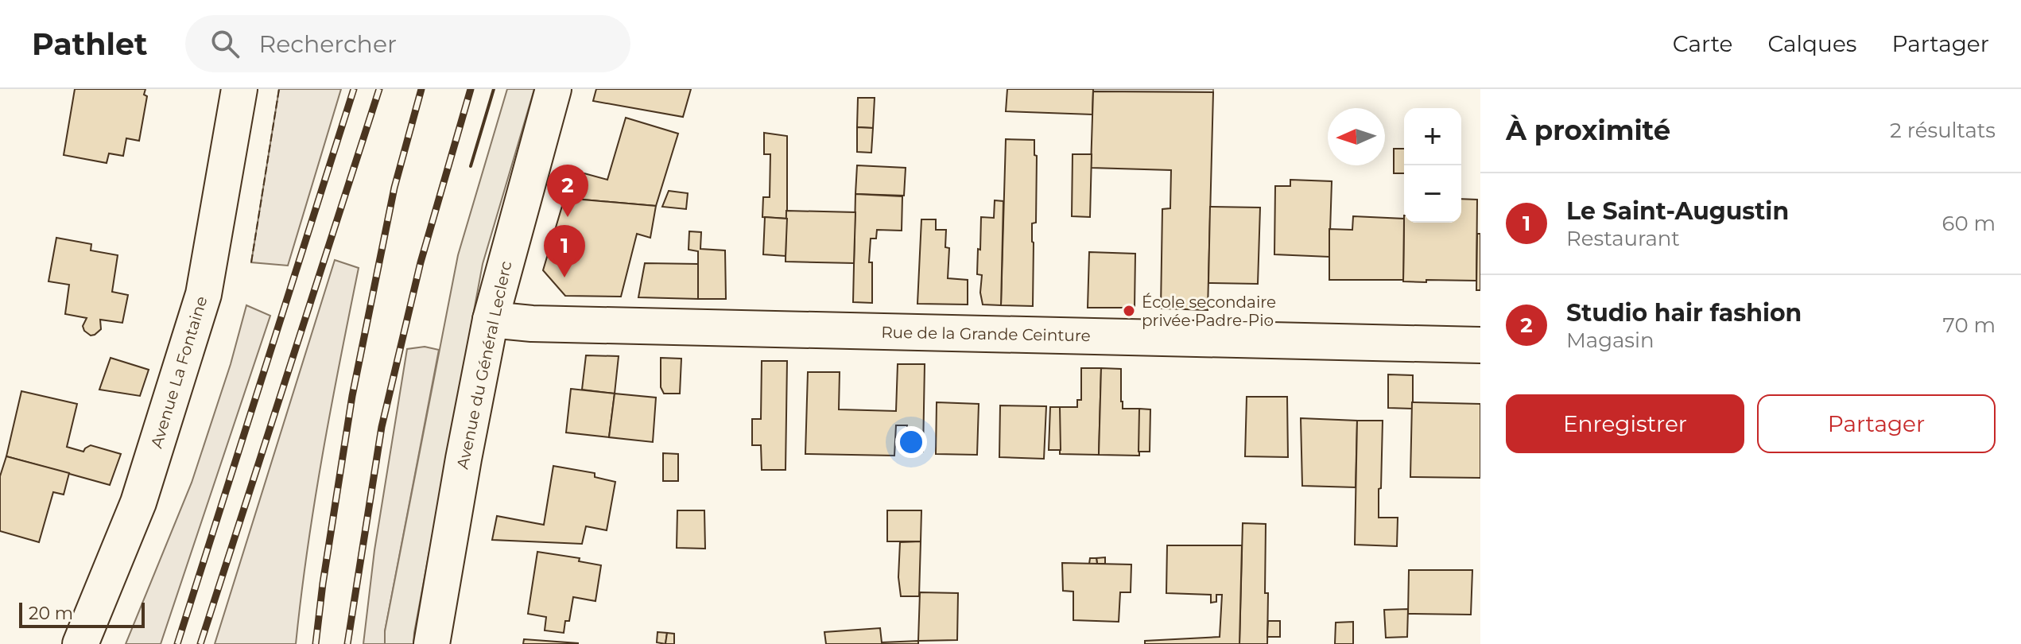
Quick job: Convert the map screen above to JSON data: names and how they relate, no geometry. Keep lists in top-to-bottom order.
{
  "streets": {
    "street": ["Rue de la Grande Ceinture", "Avenue du Général Leclerc", "Avenue La Fontaine"]
  },
  "crossings": [
    ["Rue de la Grande Ceinture", "Avenue du Général Leclerc"]
  ],
  "places": ["École secondaire privée Padre-Pio"],
  "scale_bar": "20 m",
  "north": "left",
  "page": {
    "header": "Pathlet",
    "search": "Rechercher",
    "nav": ["Carte", "Calques", "Partager"],
    "heading": ["À proximité", "2 résultats"],
    "map_buttons": ["+", "−"],
    "pins": ["2", "1"],
    "list": [
      {
        "mark": "1",
        "name": "Le Saint-Augustin",
        "note": "Restaurant",
        "value": "60 m"
      },
      {
        "mark": "2",
        "name": "Studio hair fashion",
        "note": "Magasin",
        "value": "70 m"
      }
    ],
    "buttons": ["Enregistrer", "Partager"],
    "scale": "20 m"
  }
}
